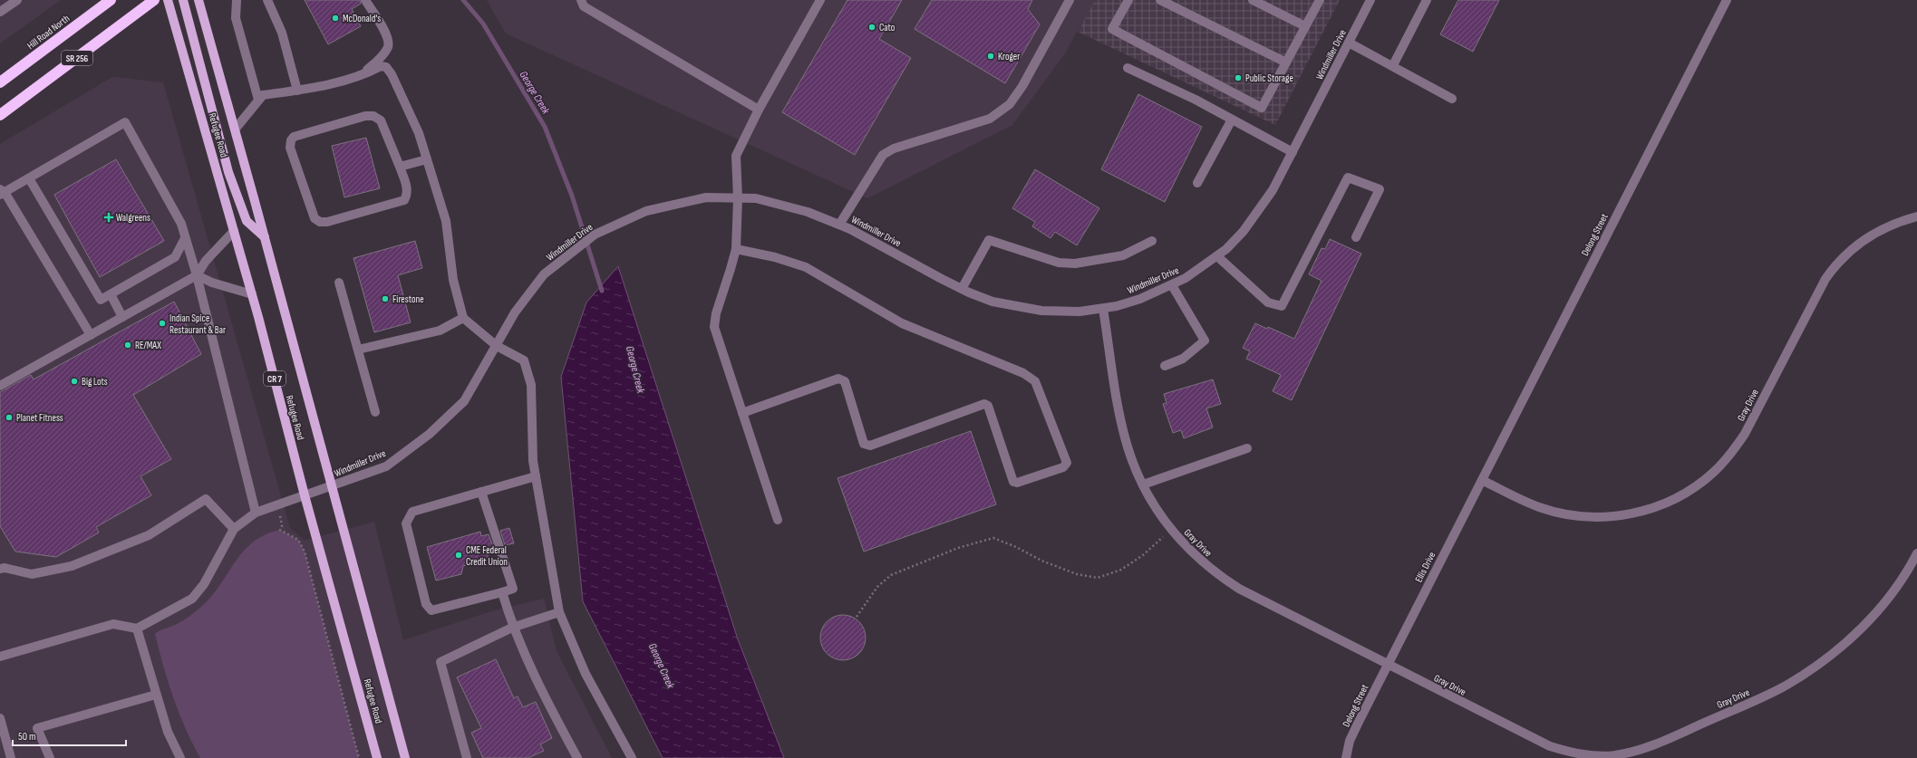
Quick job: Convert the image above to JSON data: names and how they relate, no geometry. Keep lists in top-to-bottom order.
{
  "streets": {
    "highway": ["Hill Road North", "SR 256"],
    "main road": ["Refugee Road", "CR 7"],
    "street": [
      "Windmiller Drive",
      "Delong Street",
      "Gray Drive",
      "Ellis Drive"
    ]
  },
  "crossings": [
    ["Windmiller Drive", "Refugee Road"],
    ["Windmiller Drive", "Gray Drive"],
    ["Delong Street", "Gray Drive"],
    ["Delong Street", "Ellis Drive"],
    ["Gray Drive", "Ellis Drive"]
  ],
  "water": ["George Creek"],
  "places": {
    "other": [
      "McDonald's",
      "Cato",
      "Kroger",
      "Public Storage",
      "Firestone",
      "Indian Spice Restaurant & Bar",
      "RE/MAX",
      "Big Lots",
      "Planet Fitness",
      "CME Federal Credit Union"
    ],
    "health": ["Walgreens"]
  },
  "scale_bar": "50 m"
}
